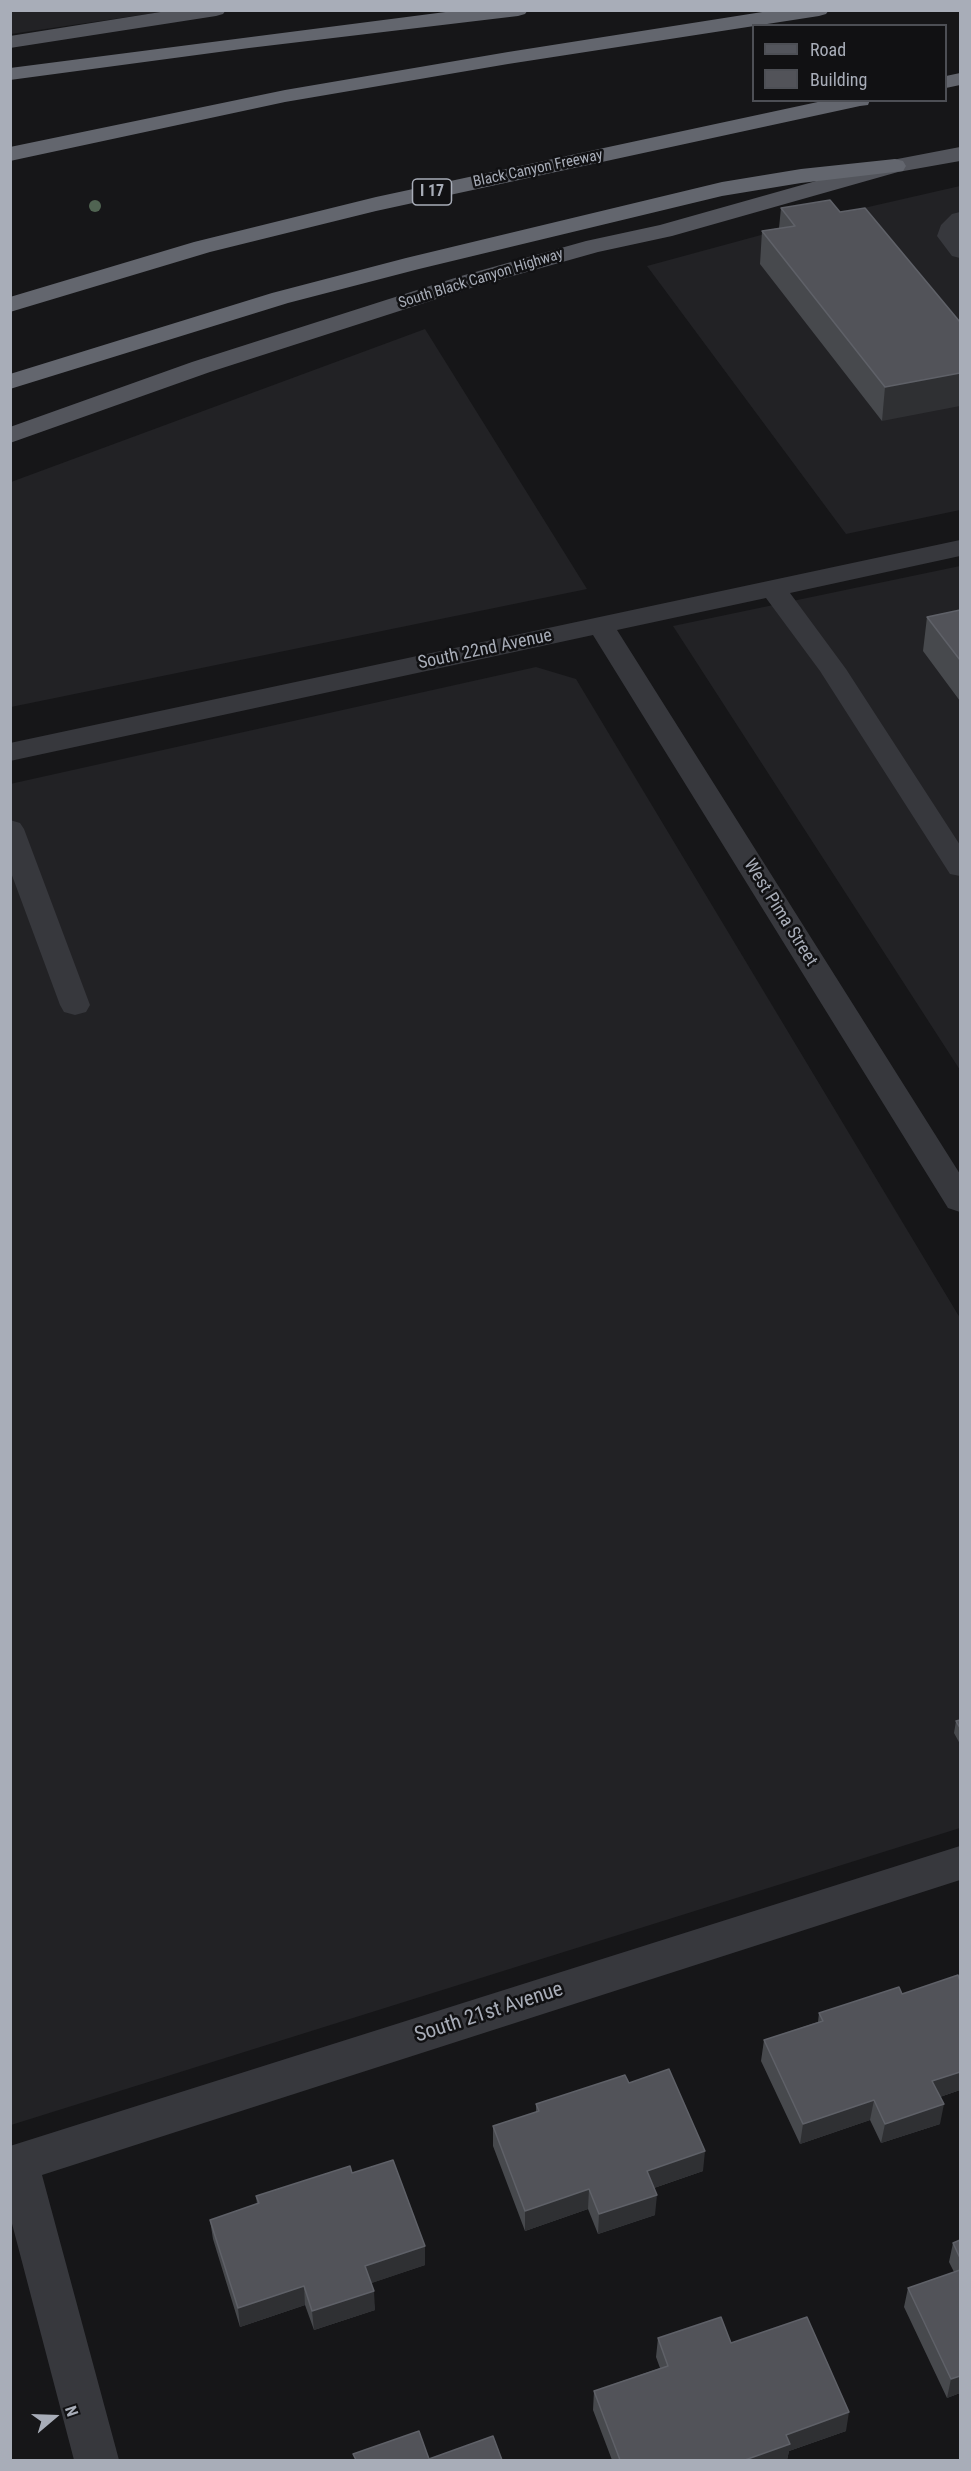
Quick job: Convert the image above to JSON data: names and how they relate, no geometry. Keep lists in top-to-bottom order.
{
  "streets": {
    "highway": ["Black Canyon Freeway", "I 17"],
    "main road": ["South Black Canyon Highway"],
    "street": ["South 22nd Avenue", "West Pima Street", "South 21st Avenue"]
  },
  "crossings": [
    ["South 22nd Avenue", "West Pima Street"]
  ],
  "legend": ["Road", "Building"],
  "north": "right"
}
